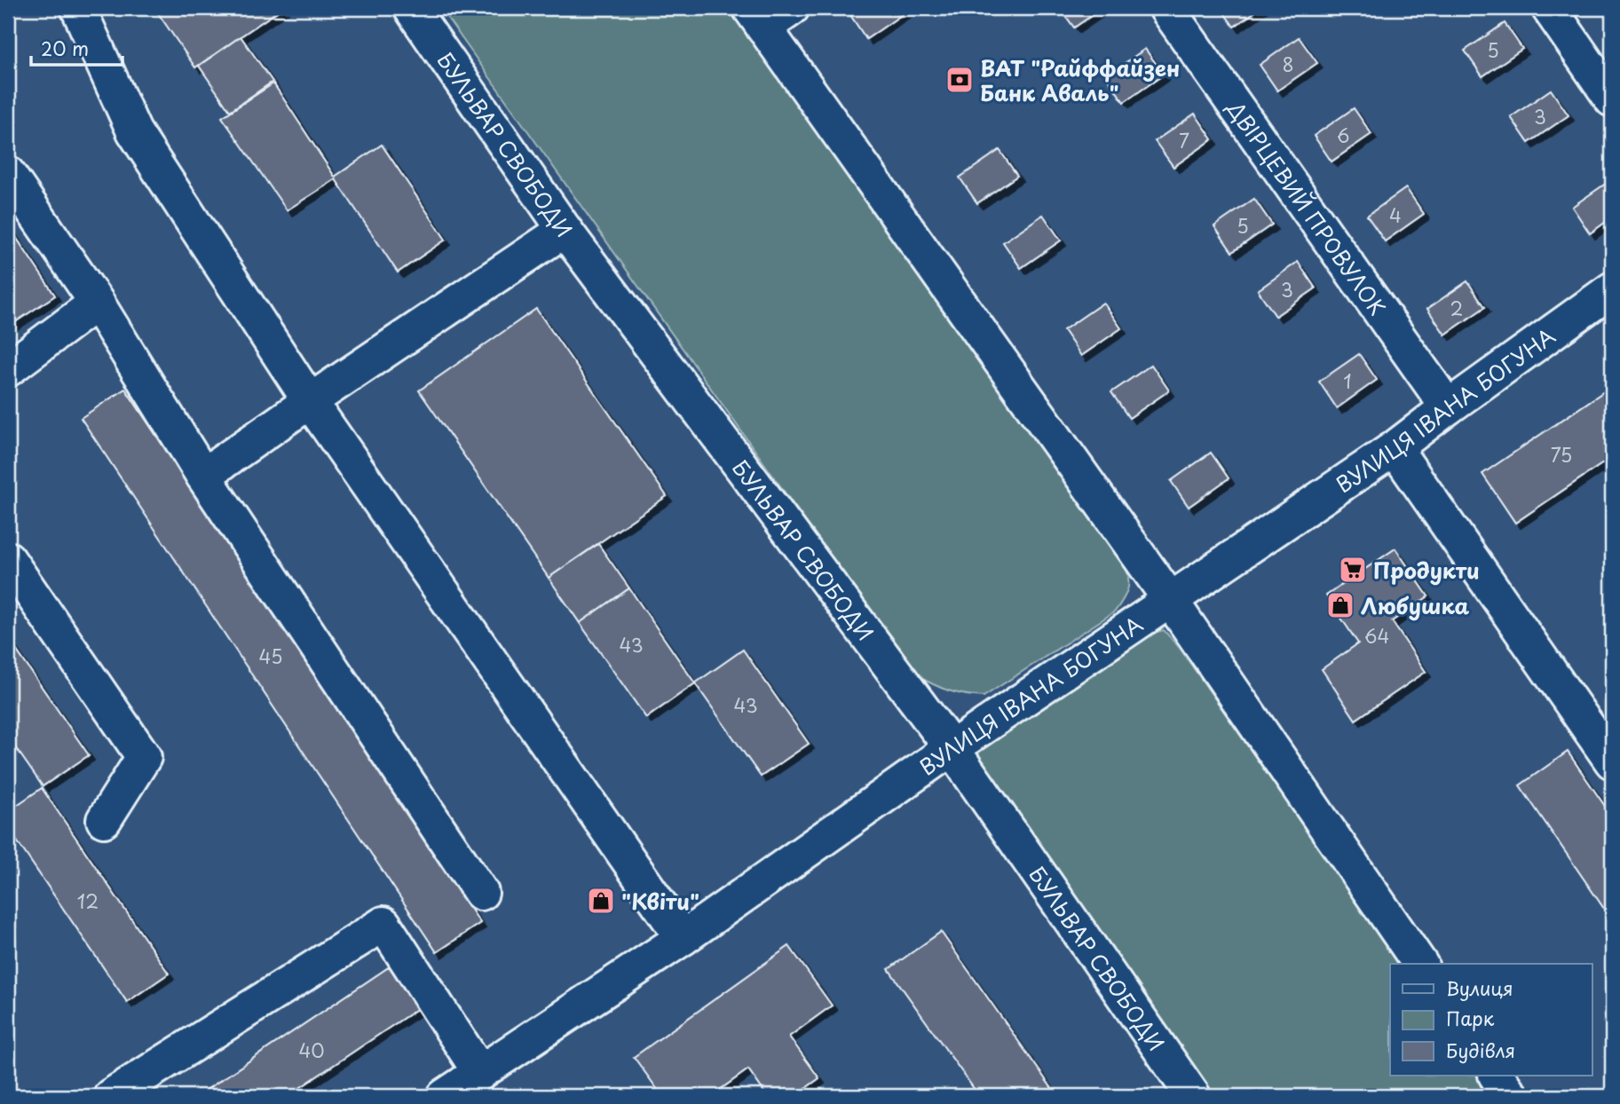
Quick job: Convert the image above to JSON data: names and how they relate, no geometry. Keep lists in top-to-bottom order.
{
  "streets": {
    "street": ["БУЛЬВАР СВОБОДИ", "ДВІРЦЕВИЙ ПРОВУЛОК", "ВУЛИЦЯ ІВАНА БОГУНА"]
  },
  "crossings": [
    ["БУЛЬВАР СВОБОДИ", "ВУЛИЦЯ ІВАНА БОГУНА"],
    ["ДВІРЦЕВИЙ ПРОВУЛОК", "ВУЛИЦЯ ІВАНА БОГУНА"]
  ],
  "places": {
    "bank": ["ВАТ \"Райффайзен Банк Аваль\""],
    "supermarket": ["Продукти"],
    "shop": ["Любушка", "\"Квіти\""]
  },
  "house_numbers": [
    "5",
    "8",
    "3",
    "6",
    "7",
    "4",
    "5",
    "3",
    "2",
    "1",
    "75",
    "64",
    "43",
    "45",
    "43",
    "12",
    "40"
  ],
  "legend": ["Вулиця", "Парк", "Будівля"],
  "scale_bar": "20 m"
}
